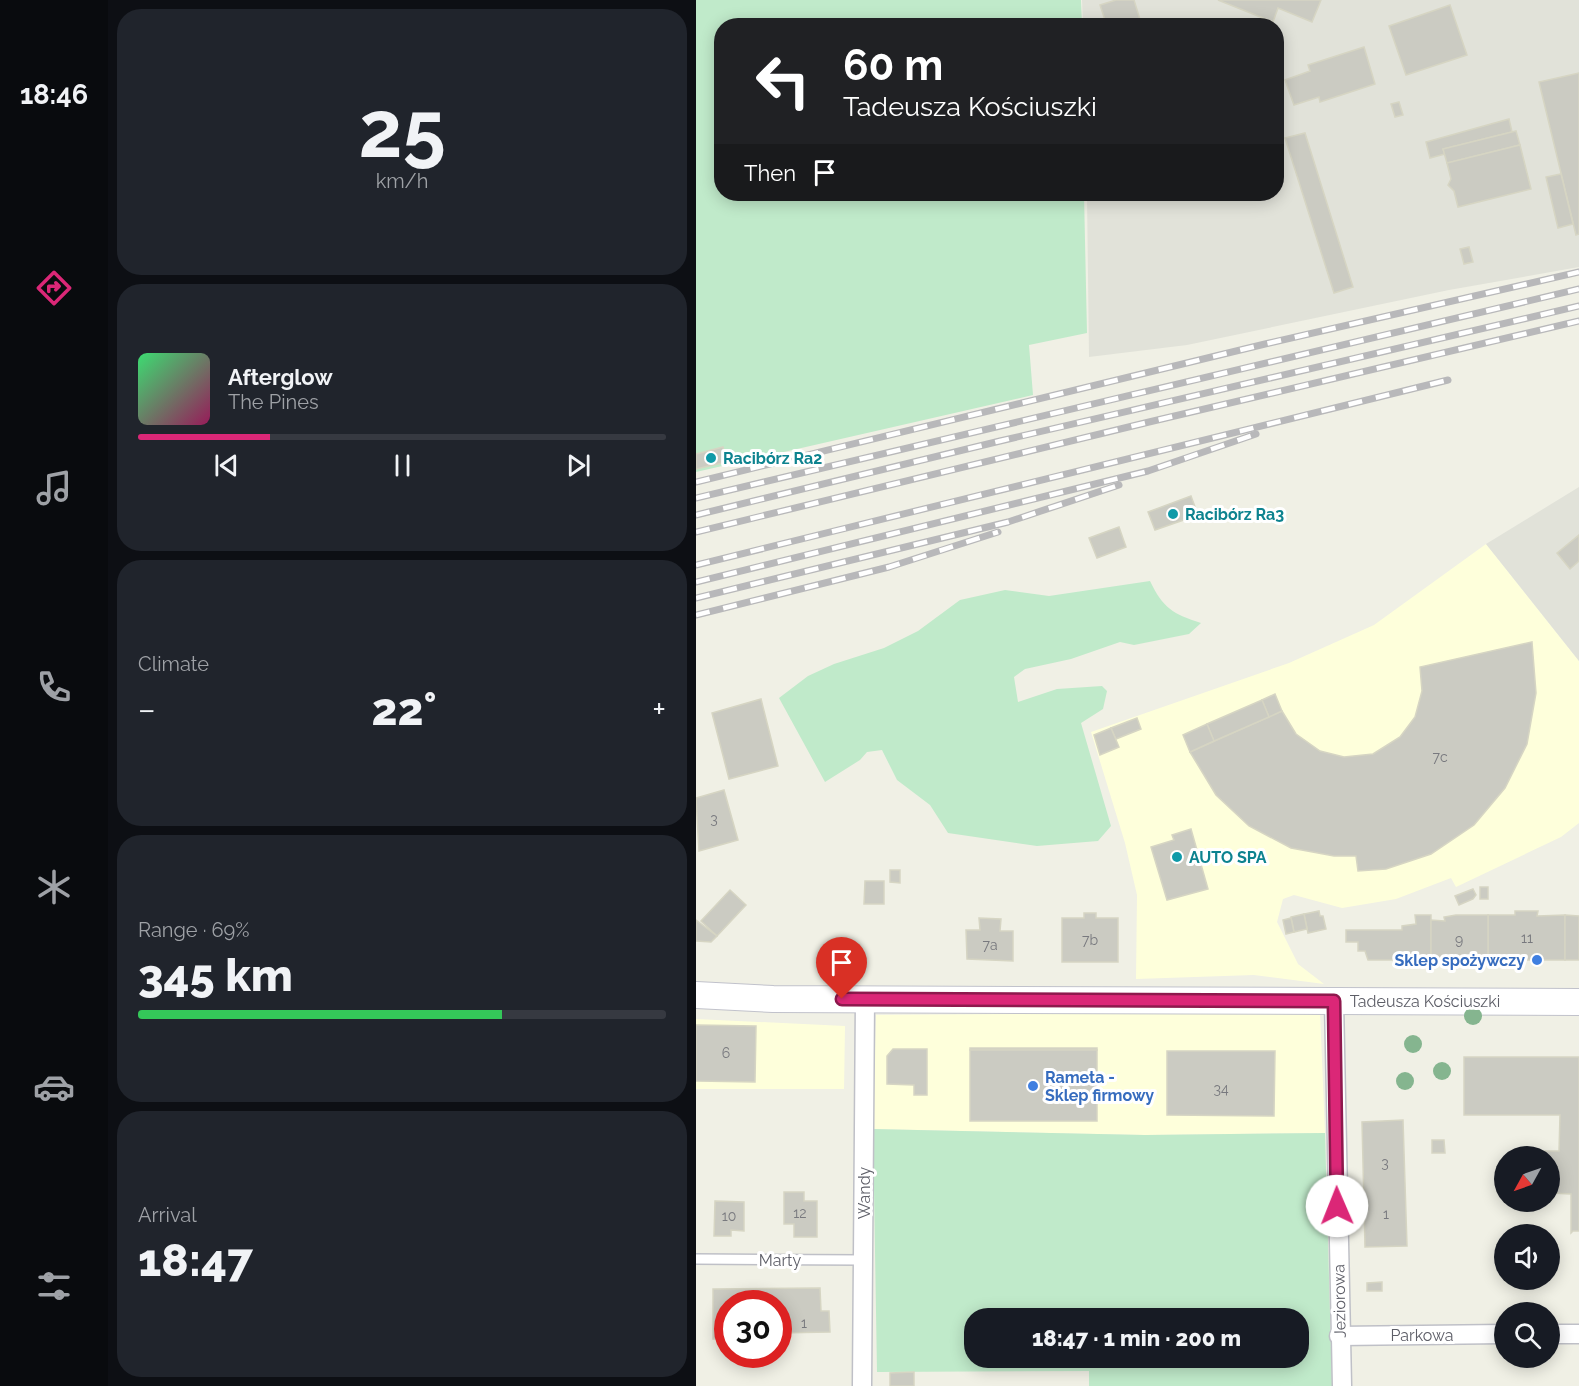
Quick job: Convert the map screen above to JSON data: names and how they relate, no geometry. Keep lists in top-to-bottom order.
{
  "streets": {
    "main road": ["Tadeusza Kościuszki"],
    "street": ["Wandy", "Jeziorowa", "Parkowa"],
    "lane": ["Marty"]
  },
  "crossings": [
    ["Tadeusza Kościuszki", "Wandy"],
    ["Tadeusza Kościuszki", "Jeziorowa"],
    ["Wandy", "Marty"],
    ["Jeziorowa", "Parkowa"]
  ],
  "places": [
    "Racibórz Ra2",
    "Racibórz Ra3",
    "AUTO SPA",
    "Sklep spożywczy",
    "Rameta - Sklep firmowy"
  ],
  "house_numbers": [
    "7c",
    "3",
    "11",
    "7b",
    "9",
    "7a",
    "6",
    "34",
    "3",
    "12",
    "1",
    "10",
    "1"
  ],
  "north": "bottom left",
  "page": {
    "tabs": "18:46",
    "tile": [
      ["25", "km/h"],
      "Climate",
      ["Range · 69%", "345 km"],
      ["Arrival", "18:47"]
    ],
    "turn": ["60 m", "Tadeusza Kościuszki"],
    "then": "Then",
    "song": ["Afterglow", "The Pines"],
    "heat": ["−", "22°", "+"],
    "limit": "30",
    "trip": "18:47 · 1 min · 200 m"
  }
}
